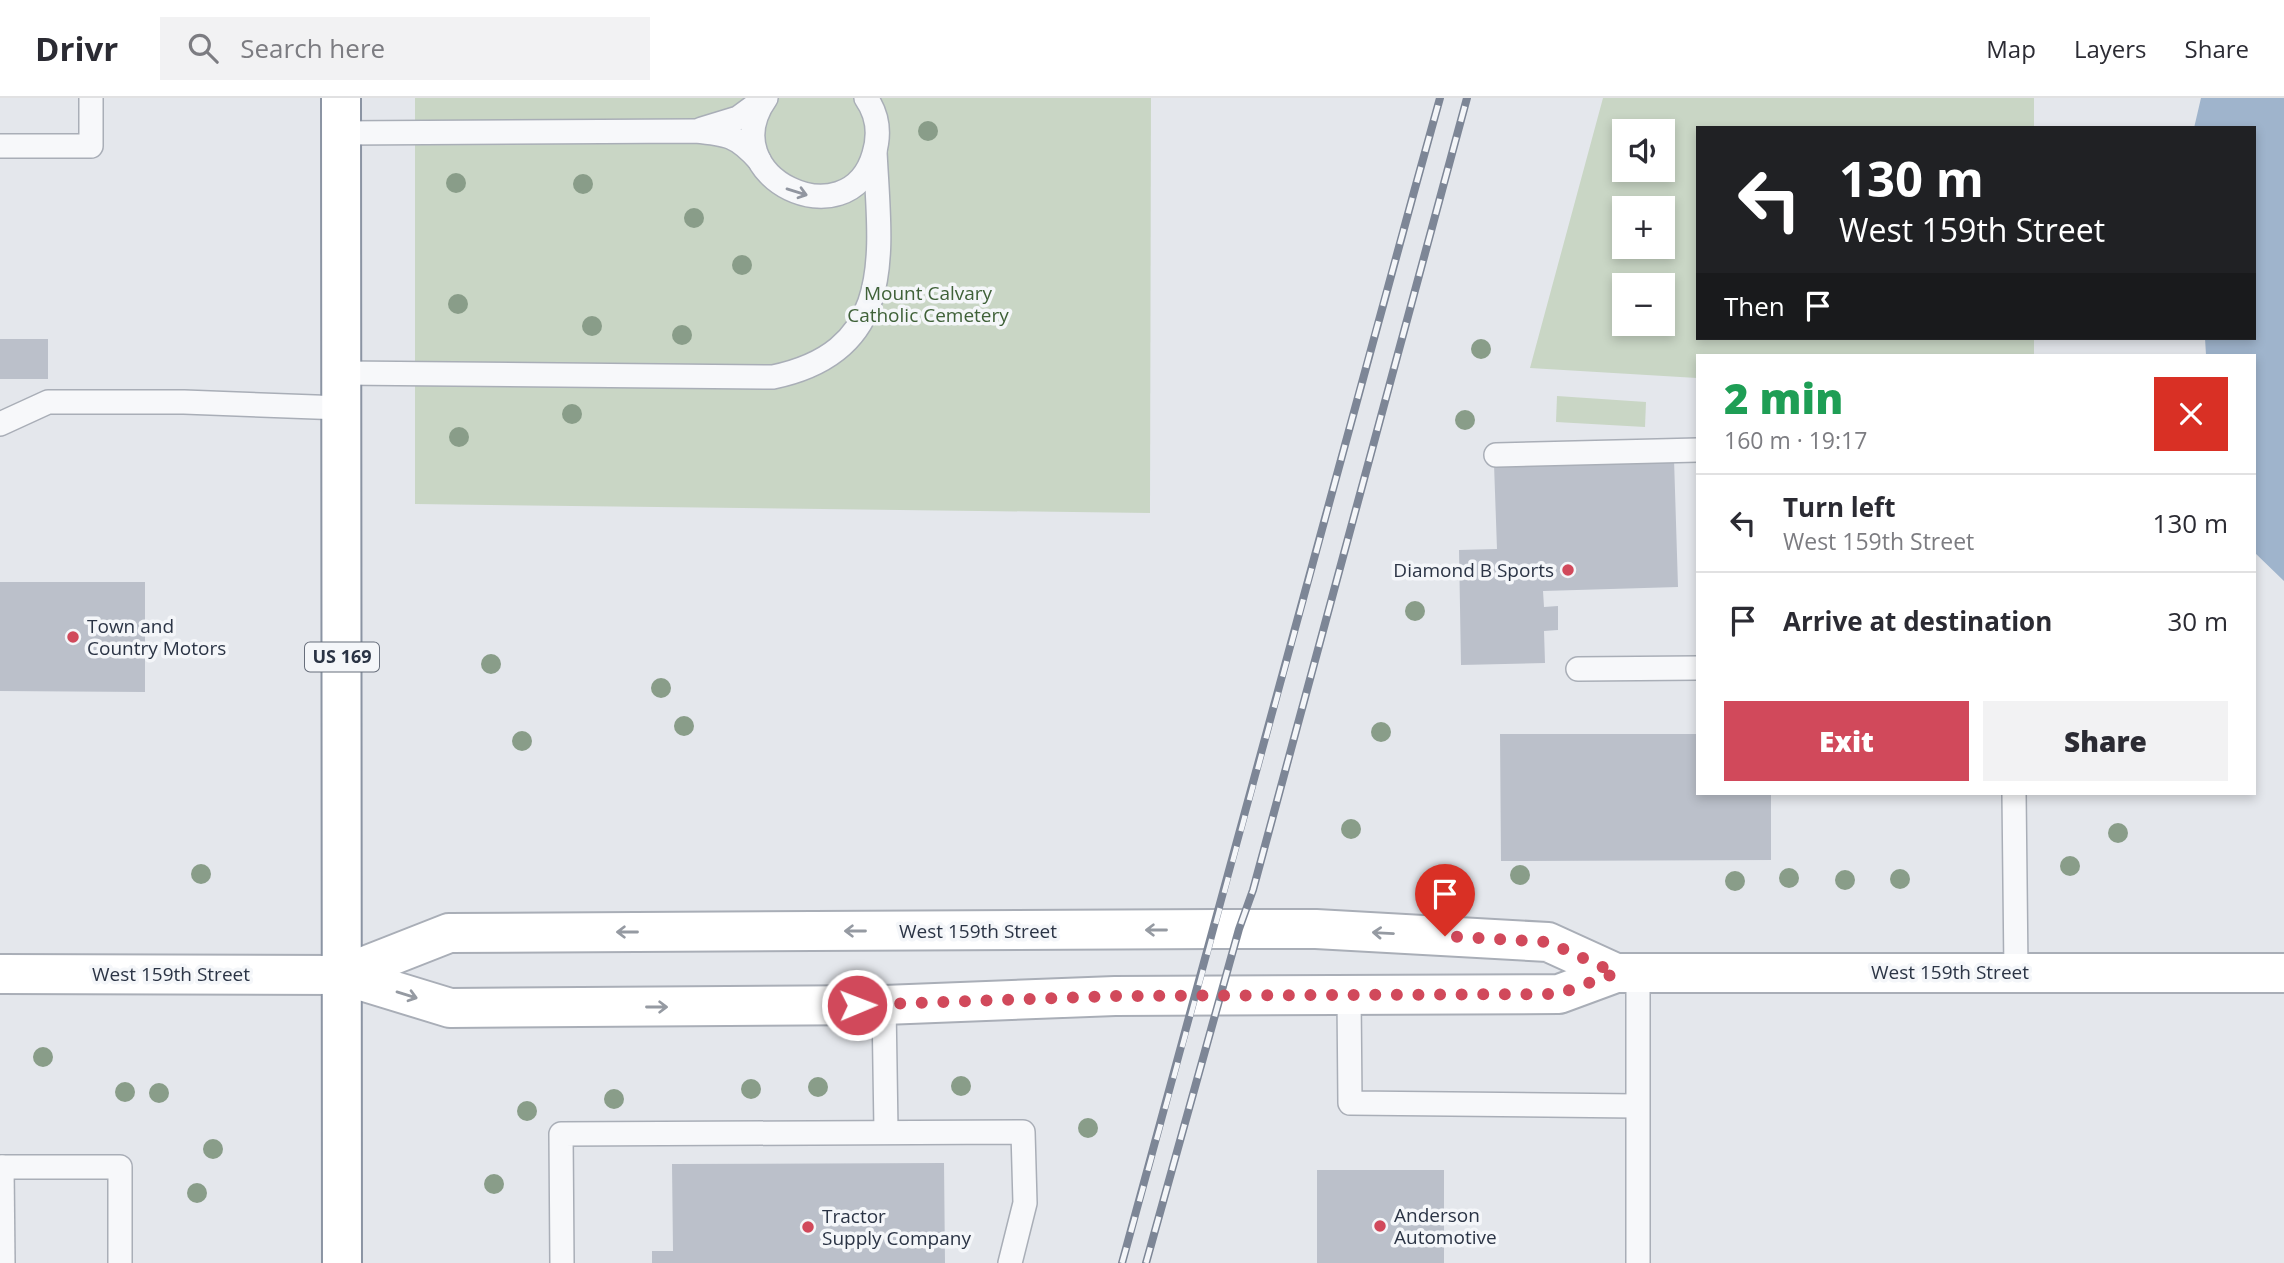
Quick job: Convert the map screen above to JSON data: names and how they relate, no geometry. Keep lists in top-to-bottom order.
{
  "streets": {
    "main road": ["US 169", "West 159th Street"]
  },
  "crossings": [
    ["US 169", "West 159th Street"]
  ],
  "parks": ["Mount Calvary Catholic Cemetery"],
  "places": [
    "Diamond B Sports",
    "Town and Country Motors",
    "Anderson Automotive",
    "Tractor Supply Company"
  ],
  "page": {
    "header": "Drivr",
    "search": "Search here",
    "nav": ["Map", "Layers", "Share"],
    "map_buttons": ["+", "−"],
    "turn": ["130 m", "West 159th Street"],
    "then": "Then",
    "heading": ["2 min", "160 m · 19:17"],
    "list": [
      {
        "name": "Turn left",
        "note": "West 159th Street",
        "value": "130 m"
      },
      {
        "name": "Arrive at destination",
        "value": "30 m"
      }
    ],
    "buttons": ["Exit", "Share"]
  }
}
